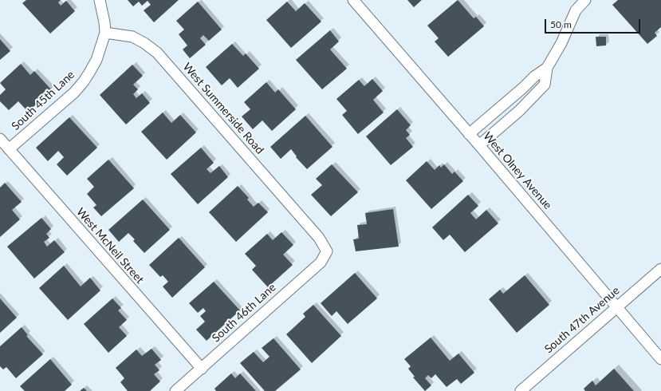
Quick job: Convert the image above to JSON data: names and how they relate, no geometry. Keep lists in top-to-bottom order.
{
  "streets": {
    "street": [
      "South 45th Lane",
      "West Summerside Road",
      "West Olney Avenue",
      "West McNeil Street",
      "South 46th Lane",
      "South 47th Avenue"
    ]
  },
  "crossings": [
    ["South 45th Lane", "West Summerside Road"],
    ["South 45th Lane", "West McNeil Street"],
    ["West Summerside Road", "South 46th Lane"],
    ["West Olney Avenue", "South 47th Avenue"],
    ["West McNeil Street", "South 46th Lane"]
  ],
  "scale_bar": "50 m"
}
